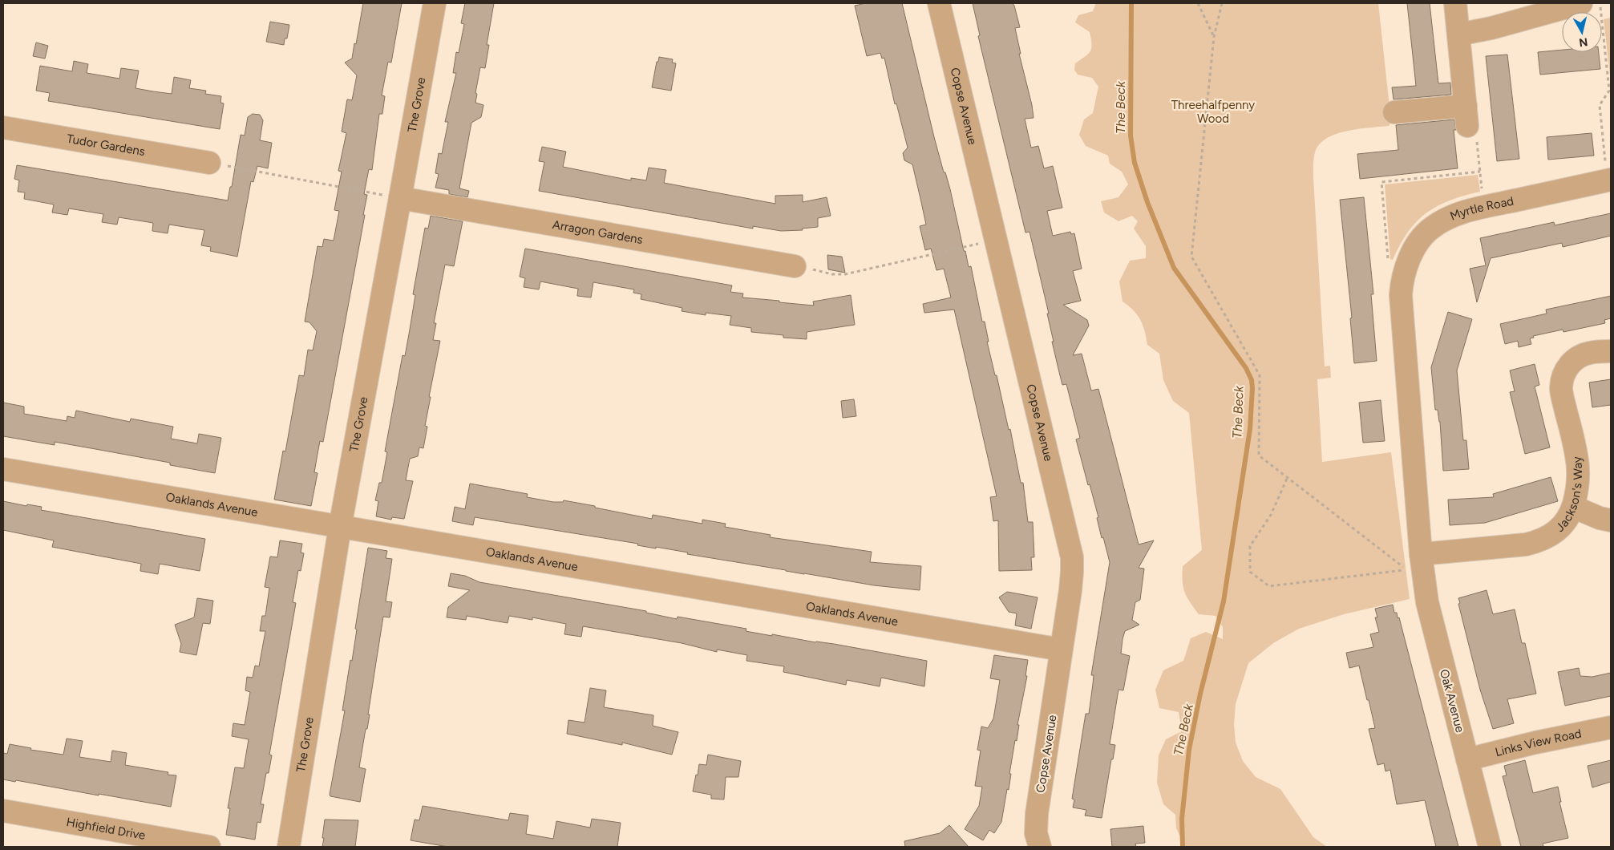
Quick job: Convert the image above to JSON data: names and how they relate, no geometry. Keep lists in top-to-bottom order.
{
  "streets": {
    "street": [
      "The Grove",
      "Copse Avenue",
      "Tudor Gardens",
      "Myrtle Road",
      "Arragon Gardens",
      "Jackson's Way",
      "Oaklands Avenue",
      "Oak Avenue",
      "Links View Road",
      "Highfield Drive"
    ]
  },
  "crossings": [
    ["The Grove", "Arragon Gardens"],
    ["The Grove", "Oaklands Avenue"],
    ["Copse Avenue", "Oaklands Avenue"],
    ["Myrtle Road", "Jackson's Way"],
    ["Myrtle Road", "Oak Avenue"],
    ["Jackson's Way", "Oak Avenue"],
    ["Oak Avenue", "Links View Road"]
  ],
  "water": ["The Beck"],
  "parks": ["Threehalfpenny Wood"],
  "north": "bottom"
}
